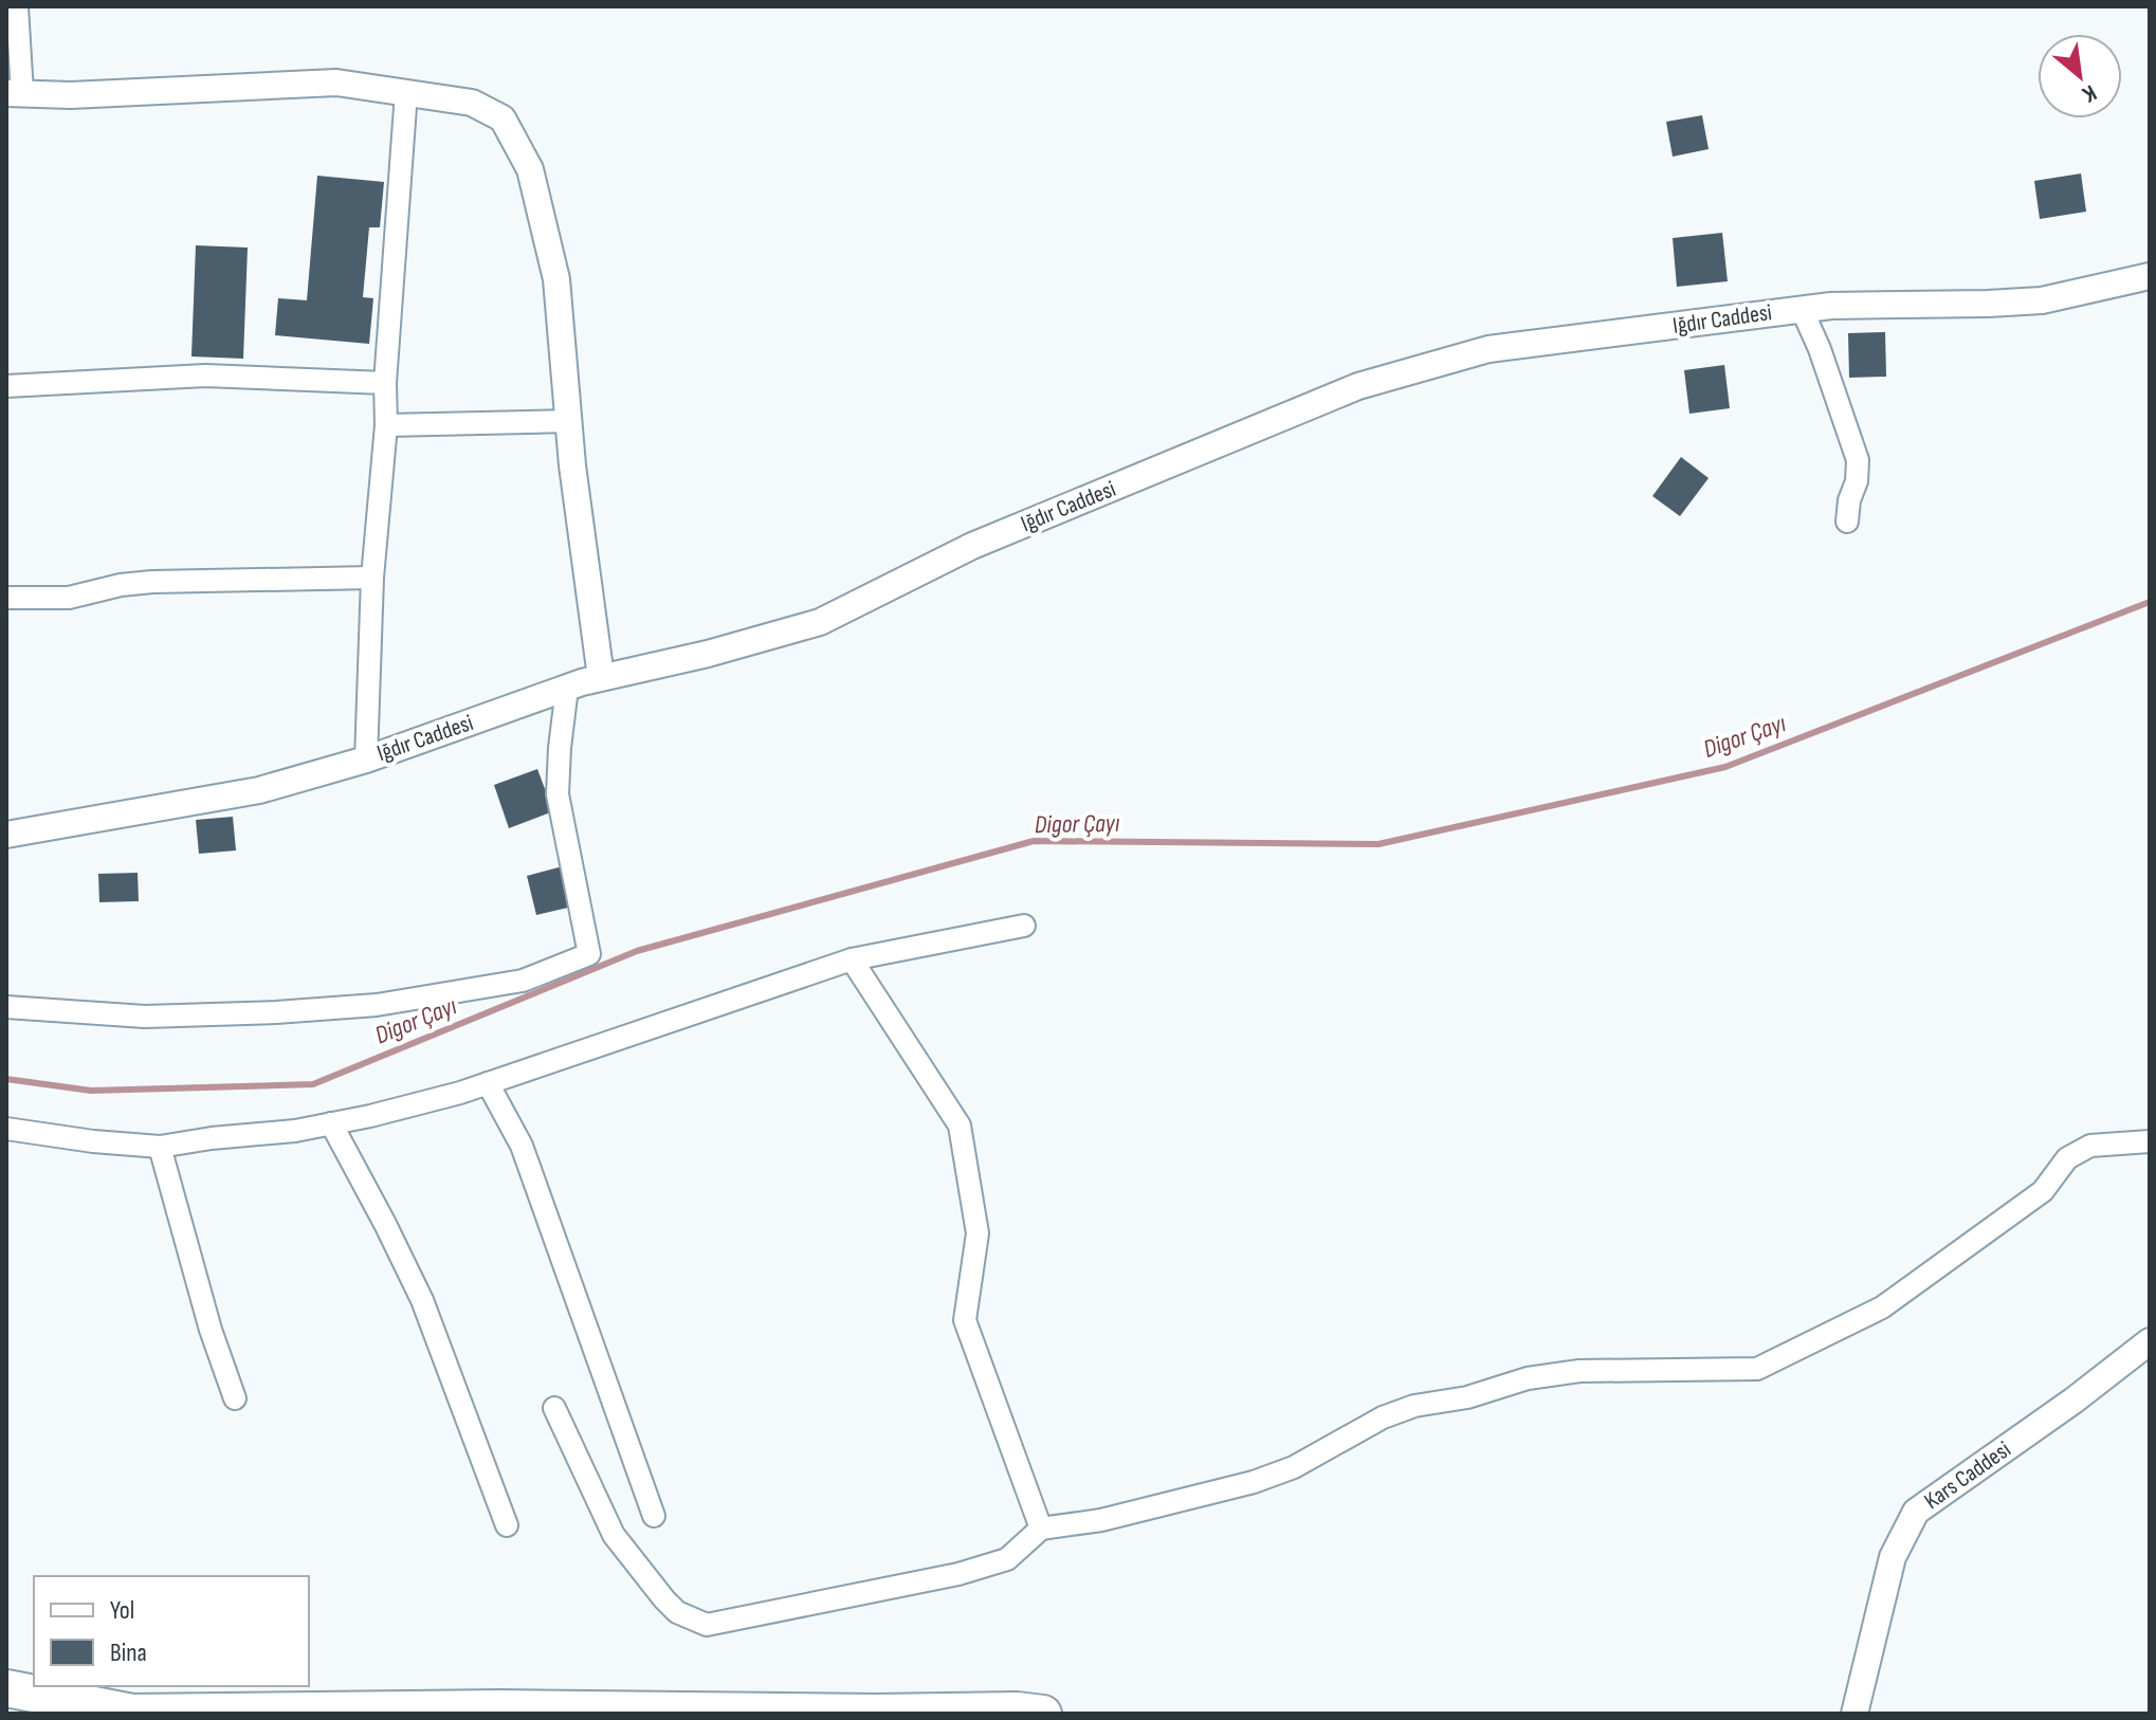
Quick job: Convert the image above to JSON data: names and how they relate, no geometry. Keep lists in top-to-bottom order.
{
  "streets": {
    "street": ["Iğdır Caddesi", "Kars Caddesi"]
  },
  "water": ["Digor Çayı"],
  "legend": ["Yol", "Bina"],
  "north": "bottom right"
}
